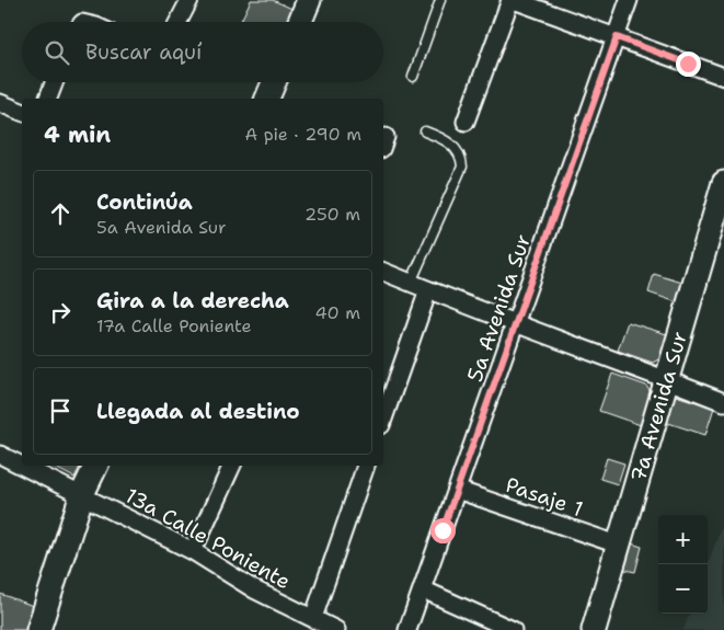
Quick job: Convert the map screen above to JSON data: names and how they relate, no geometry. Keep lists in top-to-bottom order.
{
  "streets": {
    "main road": ["7a Avenida Sur"],
    "street": ["5a Avenida Sur", "Pasaje 1", "13a Calle Poniente"]
  },
  "crossings": [
    ["5a Avenida Sur", "Pasaje 1"],
    ["7a Avenida Sur", "Pasaje 1"]
  ],
  "page": {
    "search": "Buscar aquí",
    "heading": ["4 min", "A pie · 290 m"],
    "list": [
      ["Continúa", "5a Avenida Sur", "250 m"],
      ["Gira a la derecha", "17a Calle Poniente", "40 m"],
      "Llegada al destino"
    ],
    "map_buttons": ["+", "−"]
  }
}
